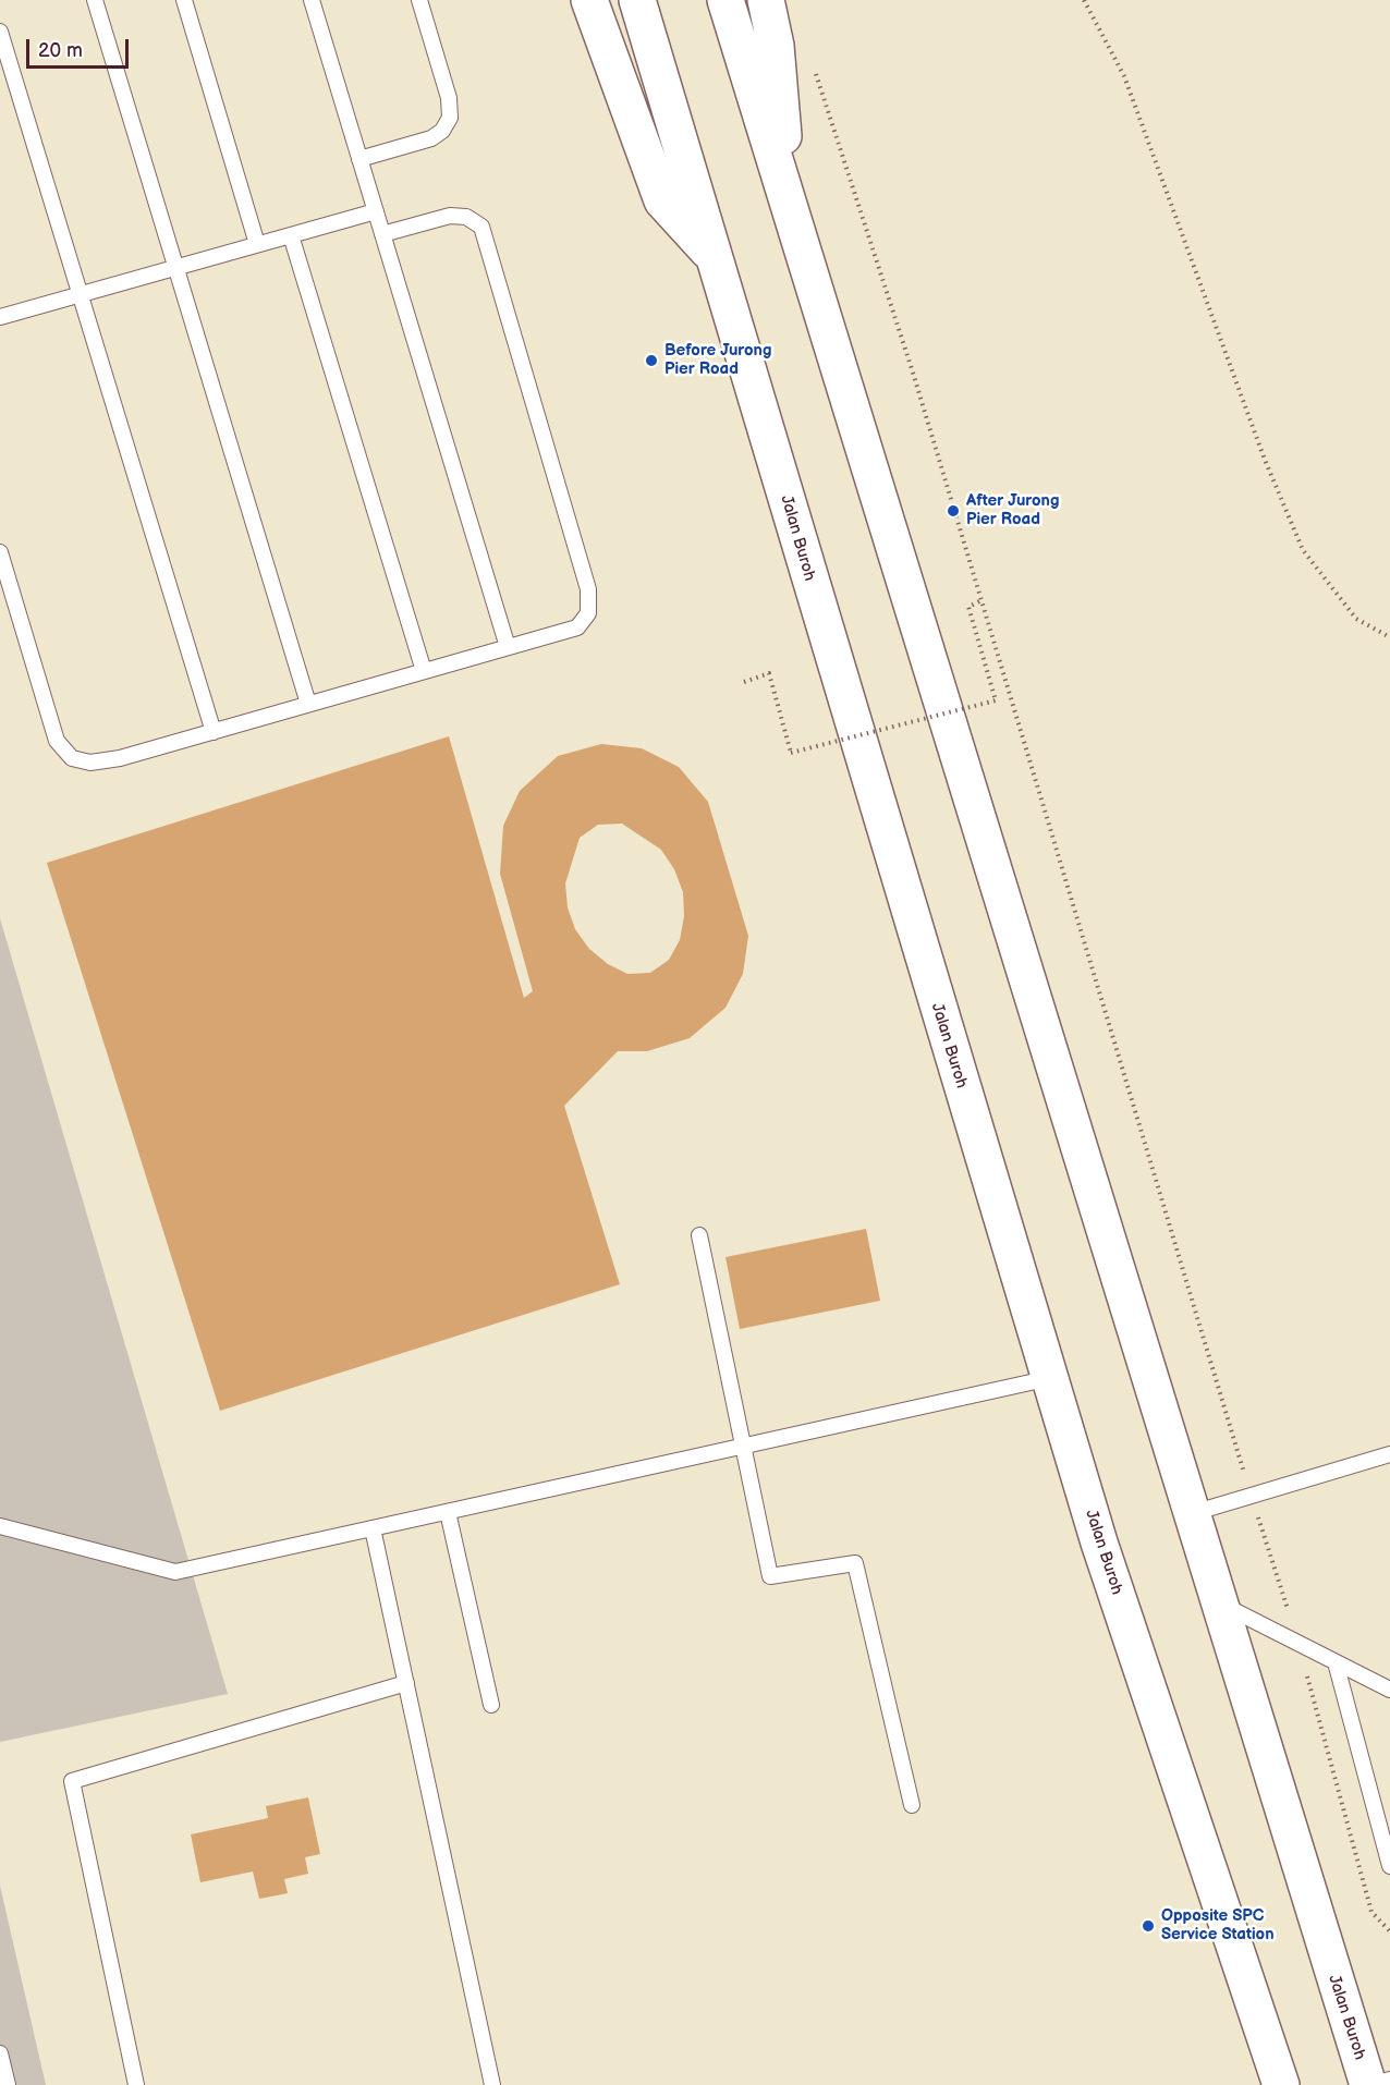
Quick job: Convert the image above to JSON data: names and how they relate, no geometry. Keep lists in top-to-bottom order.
{
  "streets": {
    "highway": ["Jalan Buroh"]
  },
  "places": ["Before Jurong Pier Road", "After Jurong Pier Road", "Opposite SPC Service Station"],
  "scale_bar": "20 m"
}
